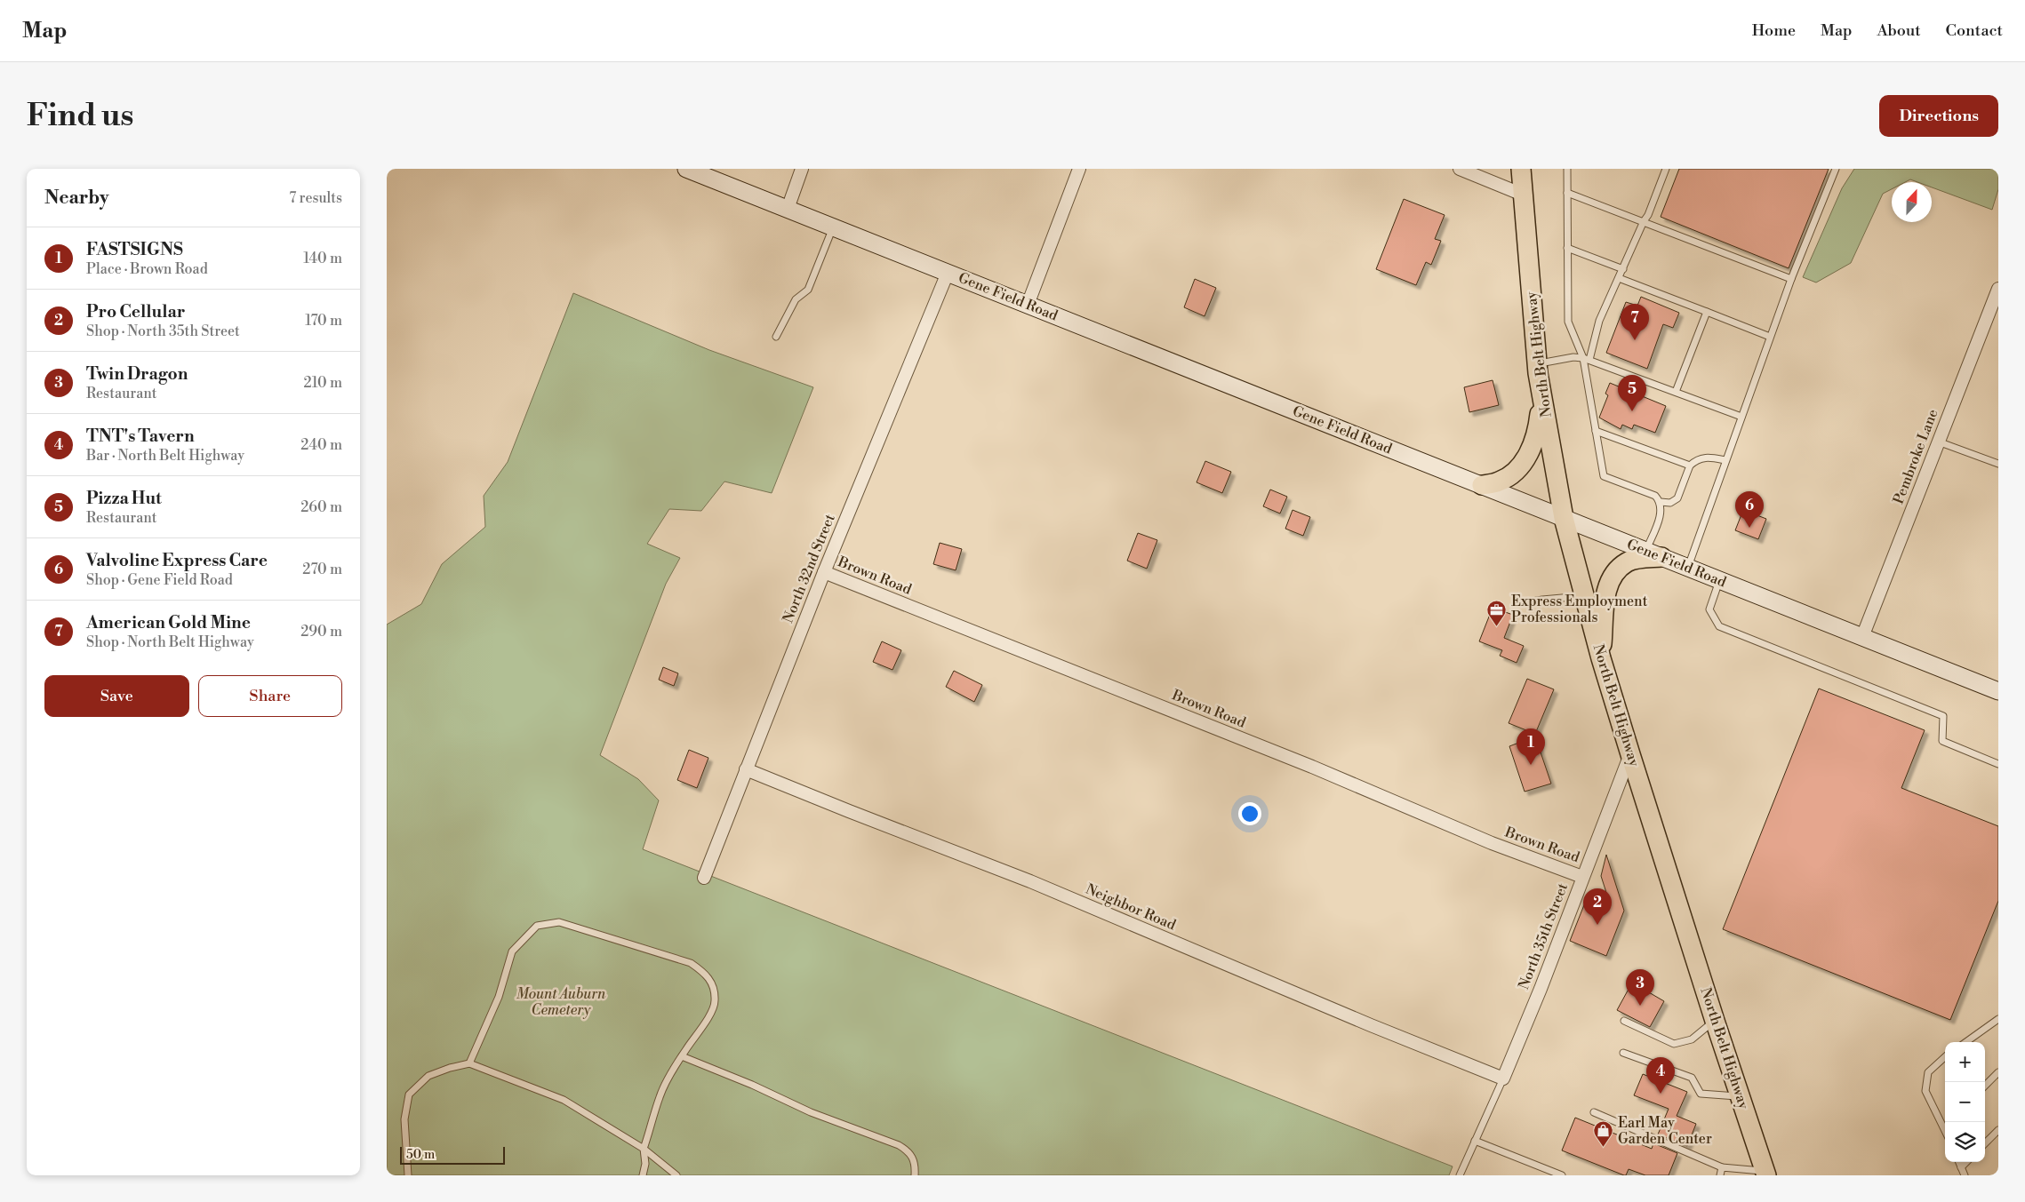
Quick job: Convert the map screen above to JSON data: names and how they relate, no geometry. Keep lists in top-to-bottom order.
{
  "streets": {
    "main road": ["North Belt Highway"],
    "street": [
      "Gene Field Road",
      "Pembroke Lane",
      "North 32nd Street",
      "Brown Road",
      "Neighbor Road",
      "North 35th Street"
    ]
  },
  "crossings": [
    ["Gene Field Road", "North Belt Highway"],
    ["Gene Field Road", "Pembroke Lane"],
    ["Gene Field Road", "North 32nd Street"],
    ["North Belt Highway", "North 35th Street"],
    ["North 32nd Street", "Brown Road"],
    ["North 32nd Street", "Neighbor Road"],
    ["Brown Road", "North 35th Street"],
    ["Neighbor Road", "North 35th Street"]
  ],
  "parks": ["Mount Auburn Cemetery"],
  "places": {
    "office": ["Express Employment Professionals"],
    "shop": ["Earl May Garden Center"]
  },
  "scale_bar": "50 m",
  "north": "top",
  "page": {
    "header": "Map",
    "nav": [
      "Home",
      "Map",
      "About",
      "Contact"
    ],
    "buttons": [
      "Directions",
      ["Save", "Share"]
    ],
    "title": "Find us",
    "heading": ["Nearby", "7 results"],
    "list": [
      {
        "mark": "1",
        "name": "FASTSIGNS",
        "note": "Place · Brown Road",
        "value": "140 m"
      },
      {
        "mark": "2",
        "name": "Pro Cellular",
        "note": "Shop · North 35th Street",
        "value": "170 m"
      },
      {
        "mark": "3",
        "name": "Twin Dragon",
        "note": "Restaurant",
        "value": "210 m"
      },
      {
        "mark": "4",
        "name": "TNT's Tavern",
        "note": "Bar · North Belt Highway",
        "value": "240 m"
      },
      {
        "mark": "5",
        "name": "Pizza Hut",
        "note": "Restaurant",
        "value": "260 m"
      },
      {
        "mark": "6",
        "name": "Valvoline Express Care",
        "note": "Shop · Gene Field Road",
        "value": "270 m"
      },
      {
        "mark": "7",
        "name": "American Gold Mine",
        "note": "Shop · North Belt Highway",
        "value": "290 m"
      }
    ],
    "pins": [
      "7",
      "5",
      "6",
      "1",
      "2",
      "3",
      "4"
    ],
    "map_buttons": ["+", "−"],
    "scale": "50 m"
  }
}
